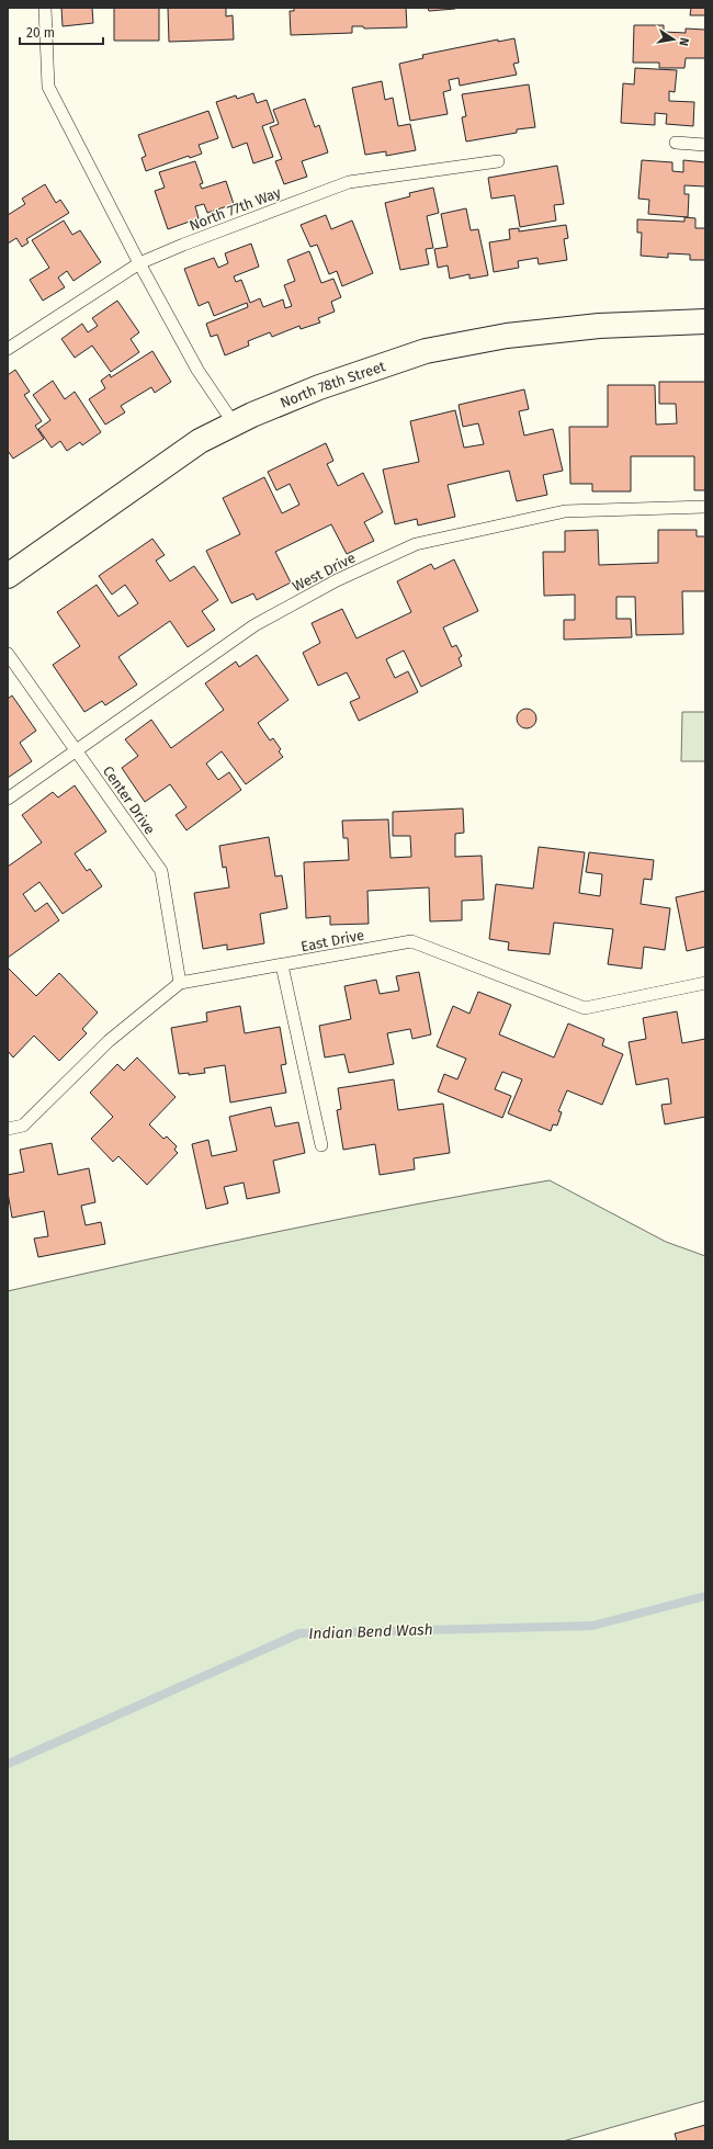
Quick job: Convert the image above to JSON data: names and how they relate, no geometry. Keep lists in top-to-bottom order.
{
  "streets": {
    "street": ["North 78th Street"],
    "lane": [
      "North 77th Way",
      "West Drive",
      "Center Drive",
      "East Drive"
    ]
  },
  "crossings": [
    ["West Drive", "Center Drive"],
    ["Center Drive", "East Drive"]
  ],
  "water": ["Indian Bend Wash"],
  "scale_bar": "20 m",
  "north": "right"
}
